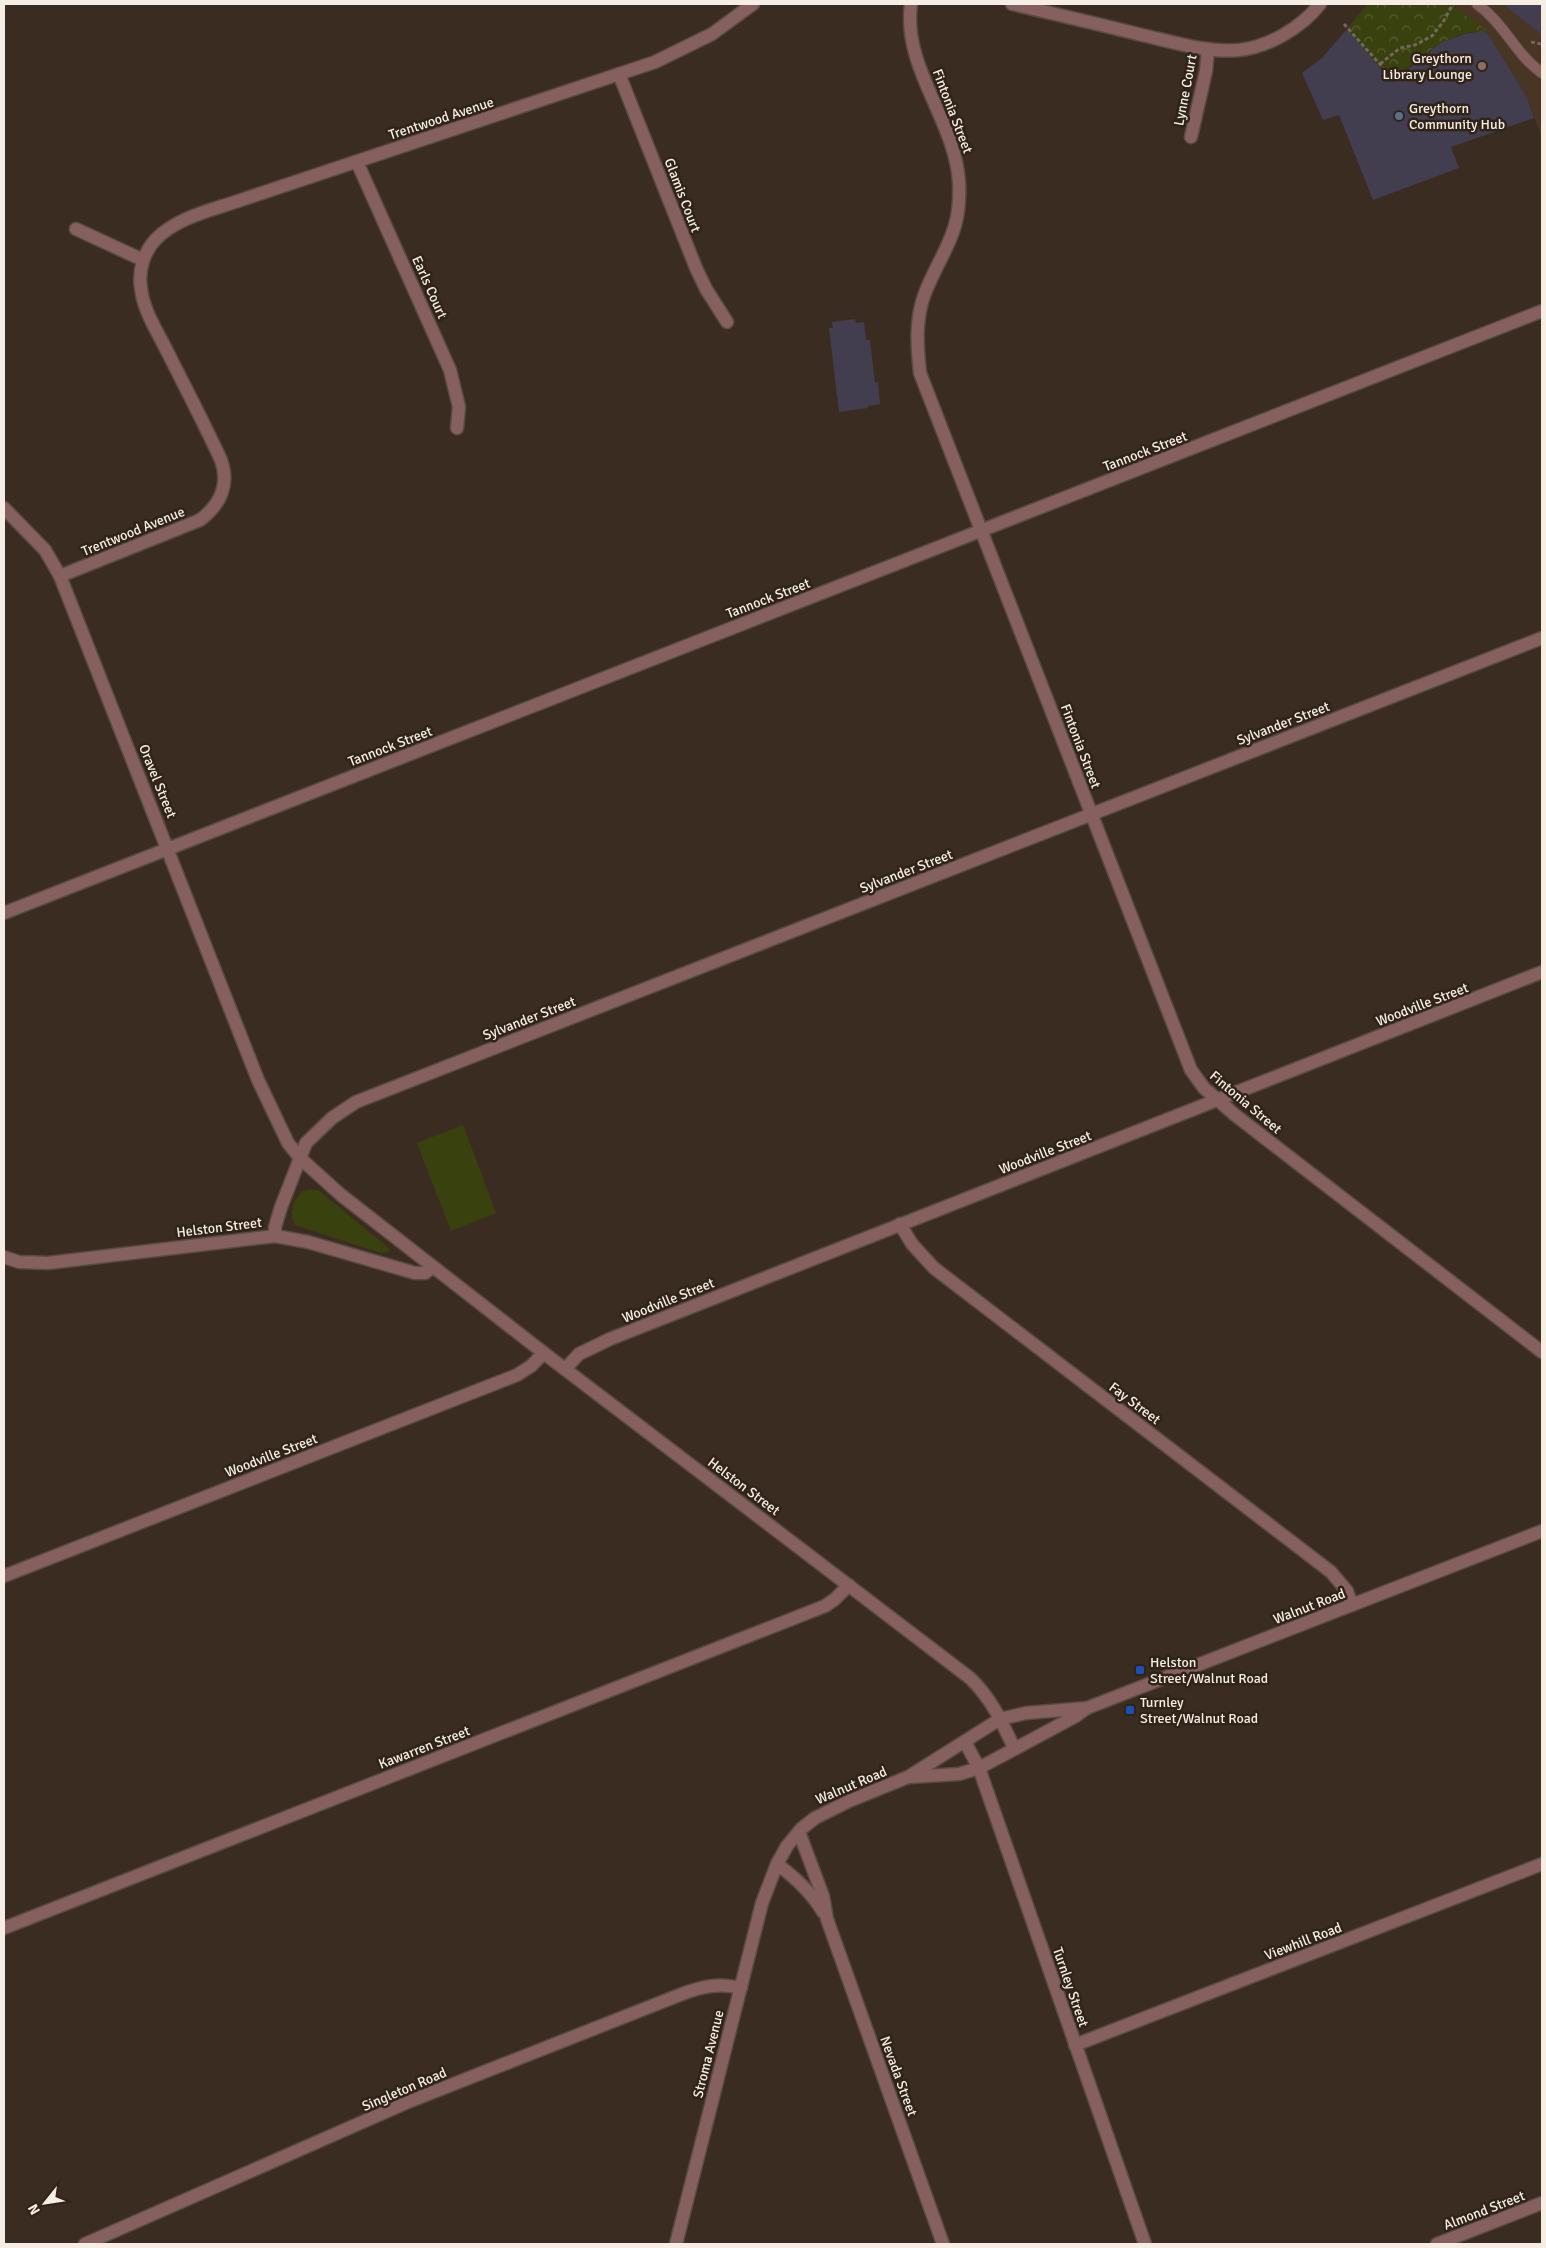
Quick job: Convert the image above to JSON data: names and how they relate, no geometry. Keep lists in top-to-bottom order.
{
  "streets": {
    "street": [
      "Lynne Court",
      "Fintonia Street",
      "Trentwood Avenue",
      "Glamis Court",
      "Earls Court",
      "Tannock Street",
      "Sylvander Street",
      "Oravel Street",
      "Woodville Street",
      "Helston Street",
      "Fay Street",
      "Walnut Road",
      "Kawarren Street",
      "Viewhill Road",
      "Turnley Street",
      "Stroma Avenue",
      "Nevada Street",
      "Singleton Road",
      "Almond Street"
    ]
  },
  "crossings": [
    ["Fintonia Street", "Tannock Street"],
    ["Fintonia Street", "Sylvander Street"],
    ["Fintonia Street", "Woodville Street"],
    ["Trentwood Avenue", "Glamis Court"],
    ["Trentwood Avenue", "Earls Court"],
    ["Trentwood Avenue", "Oravel Street"],
    ["Tannock Street", "Oravel Street"],
    ["Sylvander Street", "Helston Street"],
    ["Oravel Street", "Helston Street"],
    ["Woodville Street", "Helston Street"],
    ["Woodville Street", "Fay Street"],
    ["Helston Street", "Walnut Road"],
    ["Helston Street", "Kawarren Street"],
    ["Fay Street", "Walnut Road"],
    ["Walnut Road", "Turnley Street"],
    ["Walnut Road", "Stroma Avenue"],
    ["Walnut Road", "Nevada Street"],
    ["Viewhill Road", "Turnley Street"],
    ["Stroma Avenue", "Nevada Street"],
    ["Stroma Avenue", "Singleton Road"]
  ],
  "places": {
    "other": ["Greythorn Library Lounge", "Greythorn Community Hub"],
    "transit": ["Helston Street/Walnut Road", "Turnley Street/Walnut Road"]
  },
  "north": "bottom left"
}
